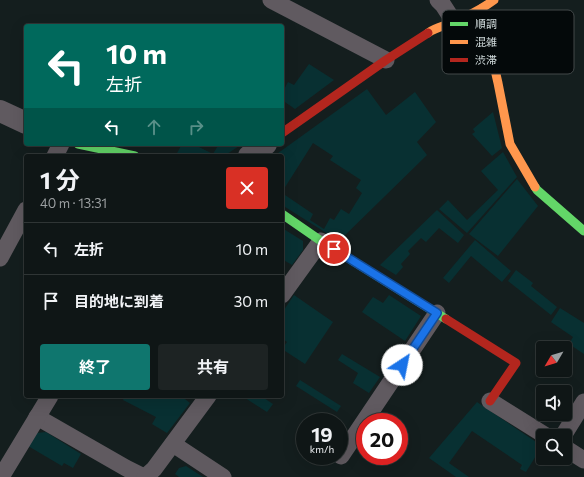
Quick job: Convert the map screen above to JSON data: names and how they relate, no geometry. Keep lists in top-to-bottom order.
{
  "legend": ["順調", "混雑", "渋滞"],
  "north": "bottom left",
  "page": {
    "turn": ["10 m", "左折"],
    "heading": ["1 分", "40 m · 13:31"],
    "list": [
      {
        "name": "左折",
        "value": "10 m"
      },
      {
        "name": "目的地に到着",
        "value": "30 m"
      }
    ],
    "buttons": ["終了", "共有"],
    "speed": "19 km/h",
    "limit": "20"
  }
}
